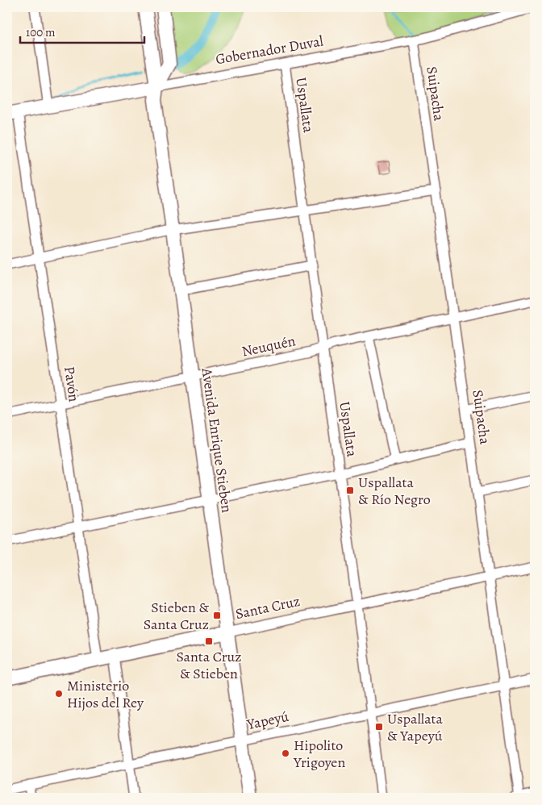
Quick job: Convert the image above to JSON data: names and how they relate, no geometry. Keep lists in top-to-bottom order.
{
  "streets": {
    "main road": ["Gobernador Duval", "Avenida Enrique Stieben", "Santa Cruz"],
    "street": [
      "Suipacha",
      "Uspallata",
      "Neuquén",
      "Pavón",
      "Yapeyú"
    ]
  },
  "crossings": [
    ["Gobernador Duval", "Suipacha"],
    ["Gobernador Duval", "Uspallata"],
    ["Gobernador Duval", "Pavón"],
    ["Gobernador Duval", "Avenida Enrique Stieben"],
    ["Suipacha", "Neuquén"],
    ["Suipacha", "Santa Cruz"],
    ["Suipacha", "Yapeyú"],
    ["Uspallata", "Neuquén"],
    ["Uspallata", "Santa Cruz"],
    ["Uspallata", "Yapeyú"],
    ["Neuquén", "Pavón"],
    ["Neuquén", "Avenida Enrique Stieben"],
    ["Pavón", "Santa Cruz"],
    ["Avenida Enrique Stieben", "Santa Cruz"],
    ["Avenida Enrique Stieben", "Yapeyú"]
  ],
  "places": {
    "transit": [
      "Uspallata & Río Negro",
      "Stieben & Santa Cruz",
      "Santa Cruz & Stieben",
      "Uspallata & Yapeyú"
    ],
    "other": ["Ministerio Hijos del Rey", "Hipolito Yrigoyen"]
  },
  "scale_bar": "100 m"
}
